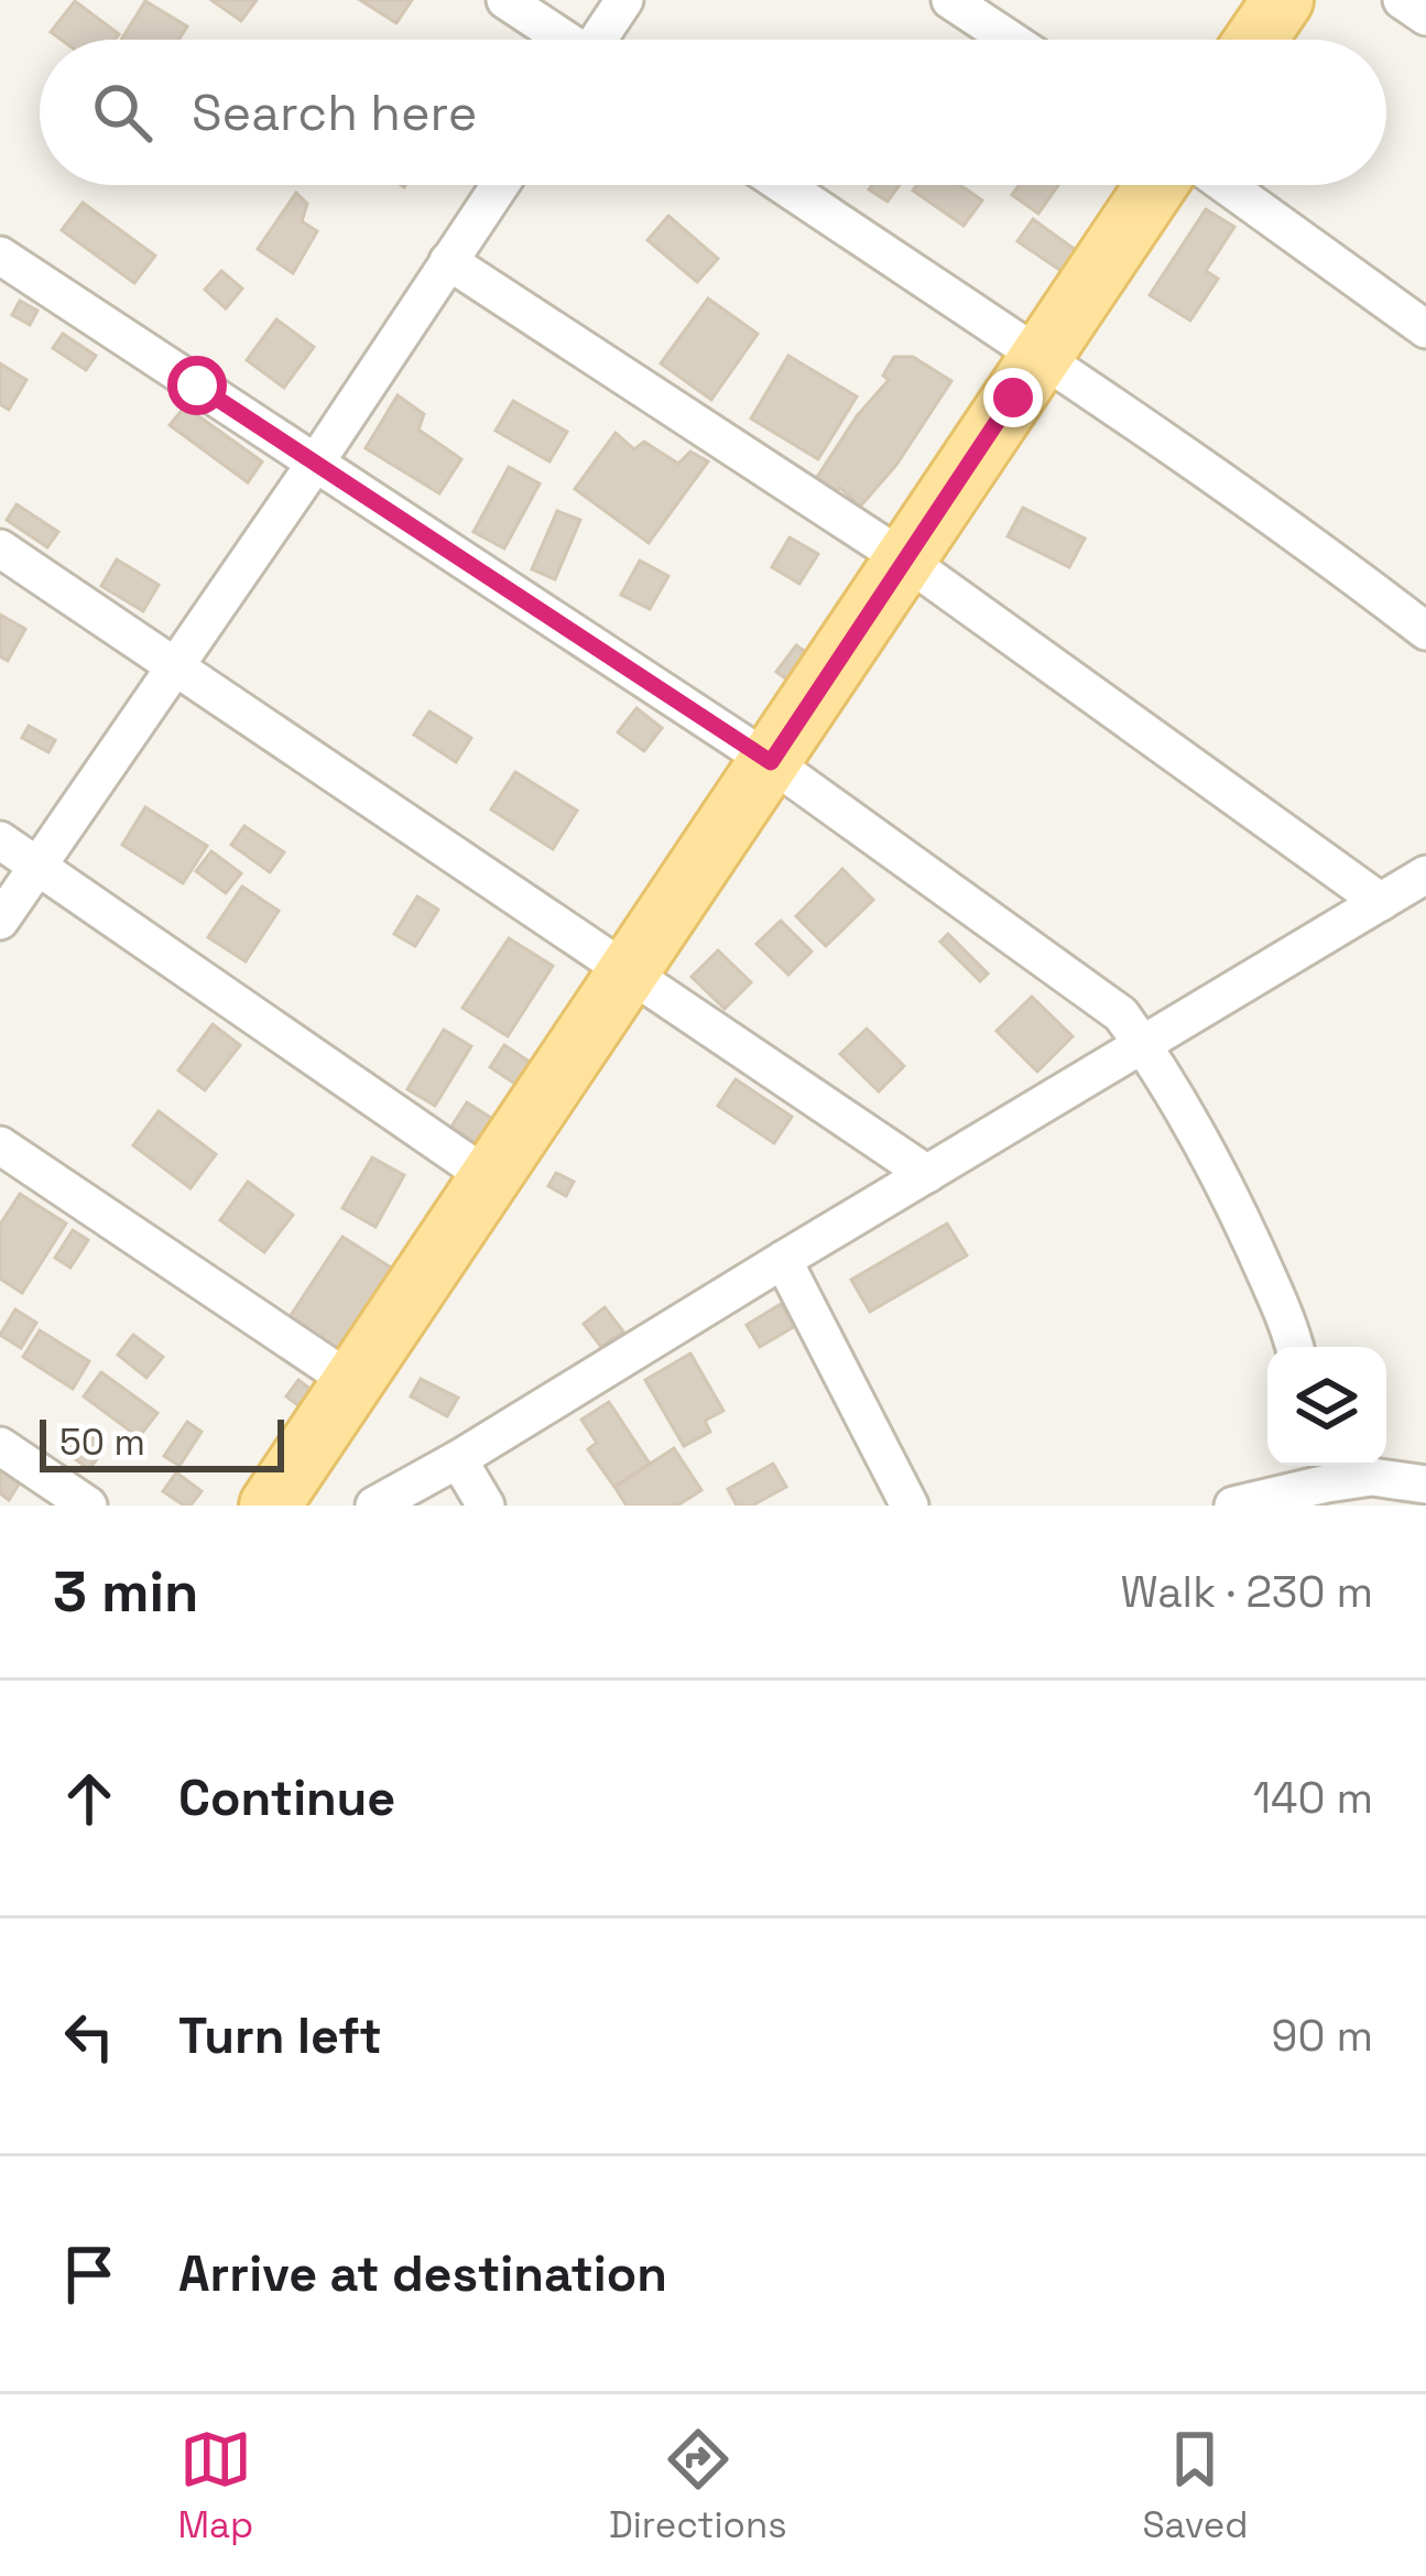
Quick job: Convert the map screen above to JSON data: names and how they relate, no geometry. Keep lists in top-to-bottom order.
{
  "scale_bar": "50 m",
  "page": {
    "search": "Search here",
    "scale": "50 m",
    "heading": ["3 min", "Walk · 230 m"],
    "list": [
      ["Continue", "140 m"],
      ["Turn left", "90 m"],
      "Arrive at destination"
    ],
    "nav": ["Map", "Directions", "Saved"]
  }
}
